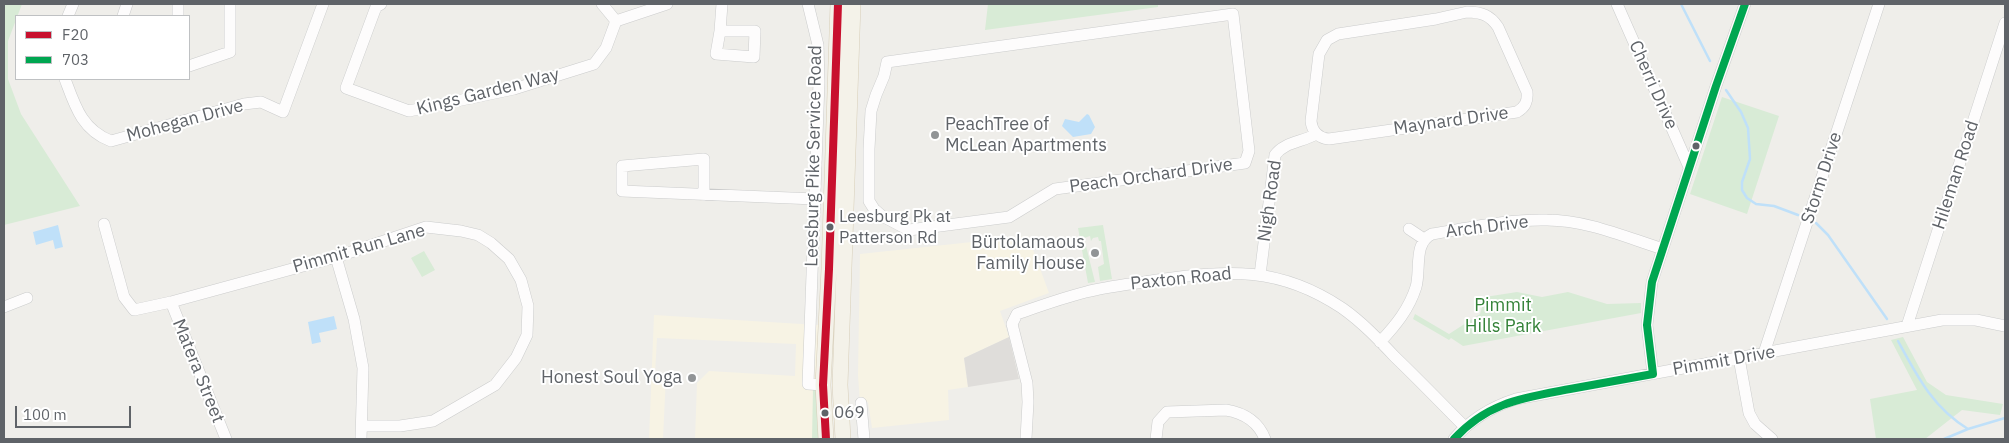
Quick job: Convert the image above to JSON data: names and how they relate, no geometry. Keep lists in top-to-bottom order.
{
  "streets": {
    "street": [
      "Cherri Drive",
      "Kings Garden Way",
      "Mohegan Drive",
      "Maynard Drive",
      "Leesburg Pike Service Road",
      "Hileman Road",
      "Peach Orchard Drive",
      "Storm Drive",
      "Nigh Road",
      "Arch Drive",
      "Pimmit Run Lane",
      "Paxton Road",
      "Pimmit Drive",
      "Matera Street"
    ]
  },
  "crossings": [
    ["Maynard Drive", "Nigh Road"],
    ["Hileman Road", "Pimmit Drive"],
    ["Storm Drive", "Pimmit Drive"],
    ["Nigh Road", "Paxton Road"],
    ["Arch Drive", "Paxton Road"],
    ["Pimmit Run Lane", "Matera Street"],
    ["Paxton Road", "Pimmit Drive"]
  ],
  "parks": ["Pimmit Hills Park"],
  "places": [
    "PeachTree of McLean Apartments",
    "Leesburg Pk at Patterson Rd",
    "Bürtolamaous Family House",
    "Honest Soul Yoga",
    "069"
  ],
  "lines": ["transit line F20", "transit line 703"],
  "legend": ["F20", "703"],
  "scale_bar": "100 m"
}
